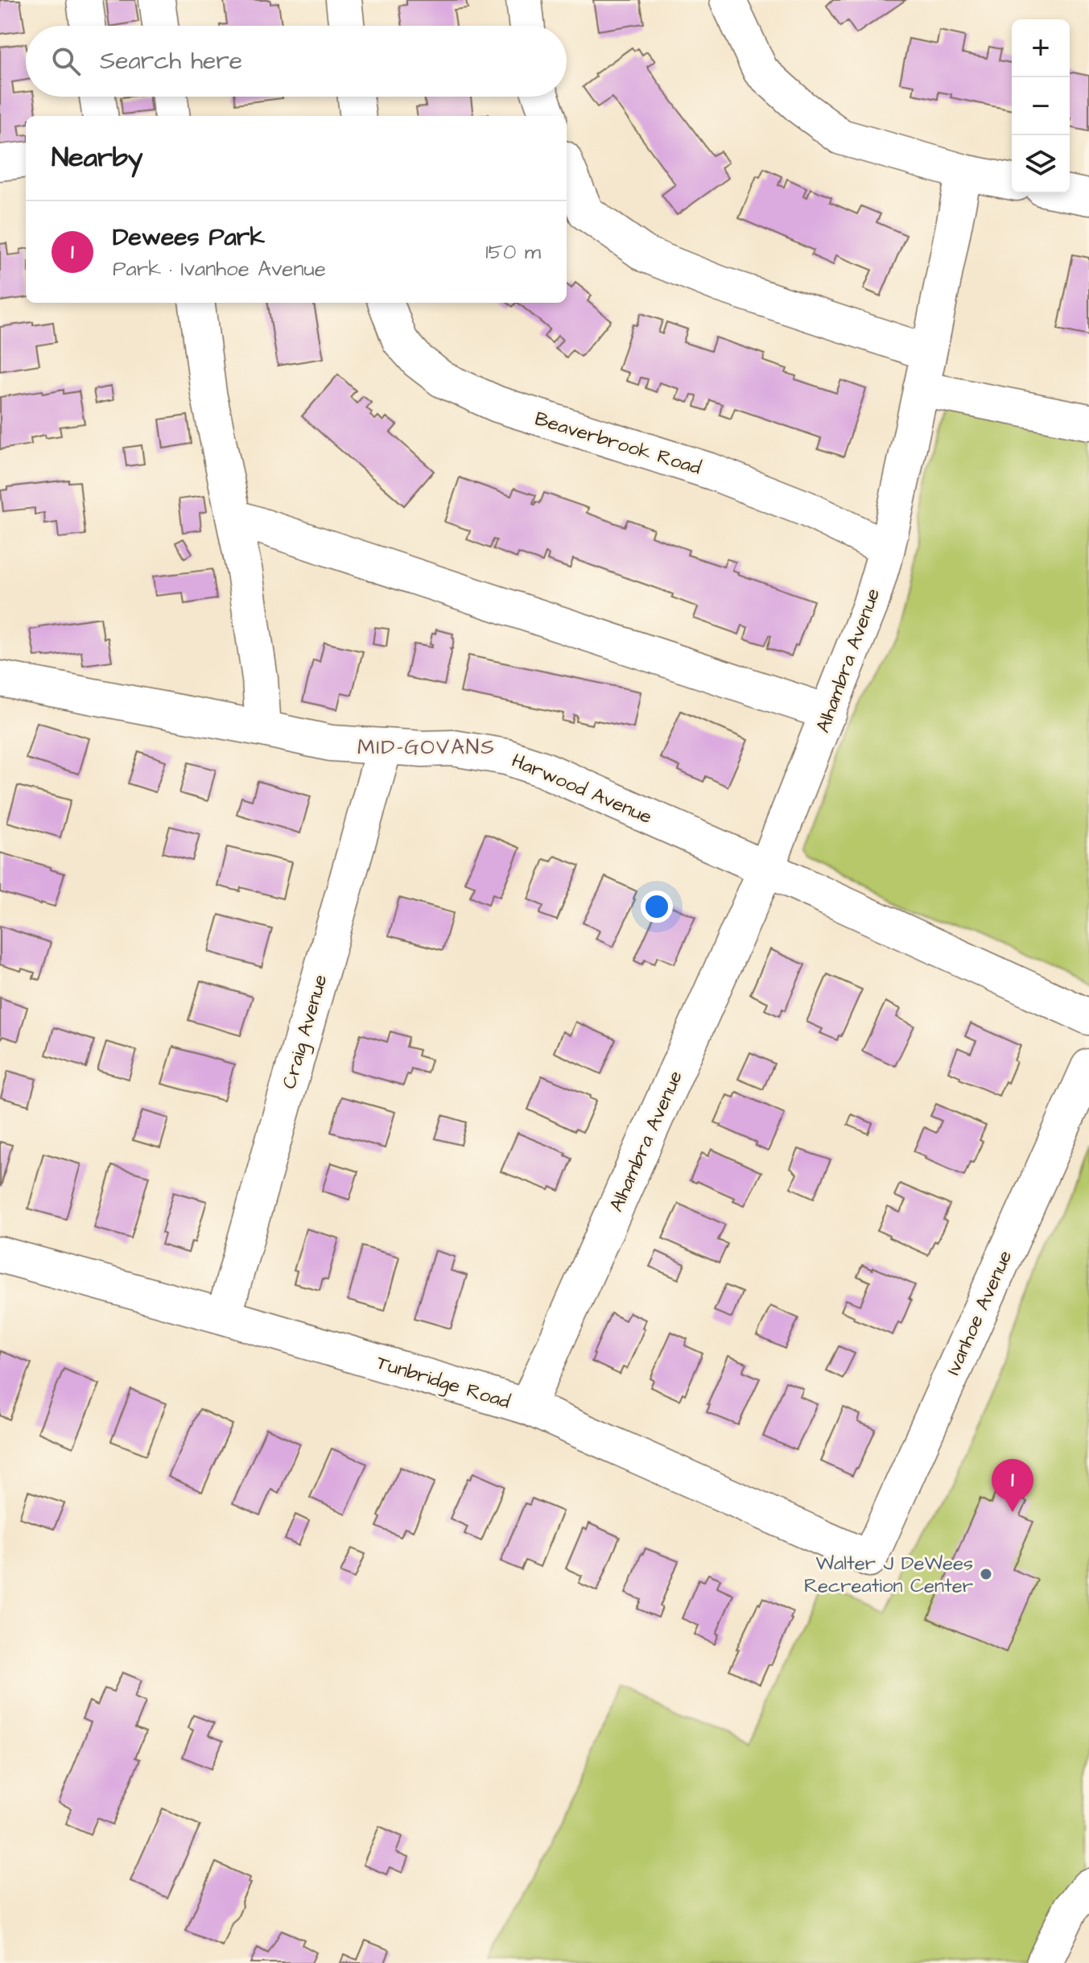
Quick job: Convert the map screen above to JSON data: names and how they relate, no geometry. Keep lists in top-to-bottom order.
{
  "streets": {
    "street": [
      "Beaverbrook Road",
      "Alhambra Avenue",
      "Harwood Avenue",
      "Craig Avenue",
      "Ivanhoe Avenue",
      "Tunbridge Road"
    ]
  },
  "crossings": [
    ["Beaverbrook Road", "Alhambra Avenue"],
    ["Alhambra Avenue", "Harwood Avenue"],
    ["Alhambra Avenue", "Tunbridge Road"],
    ["Harwood Avenue", "Craig Avenue"],
    ["Craig Avenue", "Tunbridge Road"],
    ["Ivanhoe Avenue", "Tunbridge Road"]
  ],
  "districts": ["MID-GOVANS"],
  "places": ["Walter J DeWees Recreation Center"],
  "page": {
    "map_buttons": ["+", "−"],
    "search": "Search here",
    "heading": "Nearby",
    "list": [
      {
        "mark": "1",
        "name": "Dewees Park",
        "note": "Park · Ivanhoe Avenue",
        "value": "150 m"
      }
    ],
    "pins": "1"
  }
}
